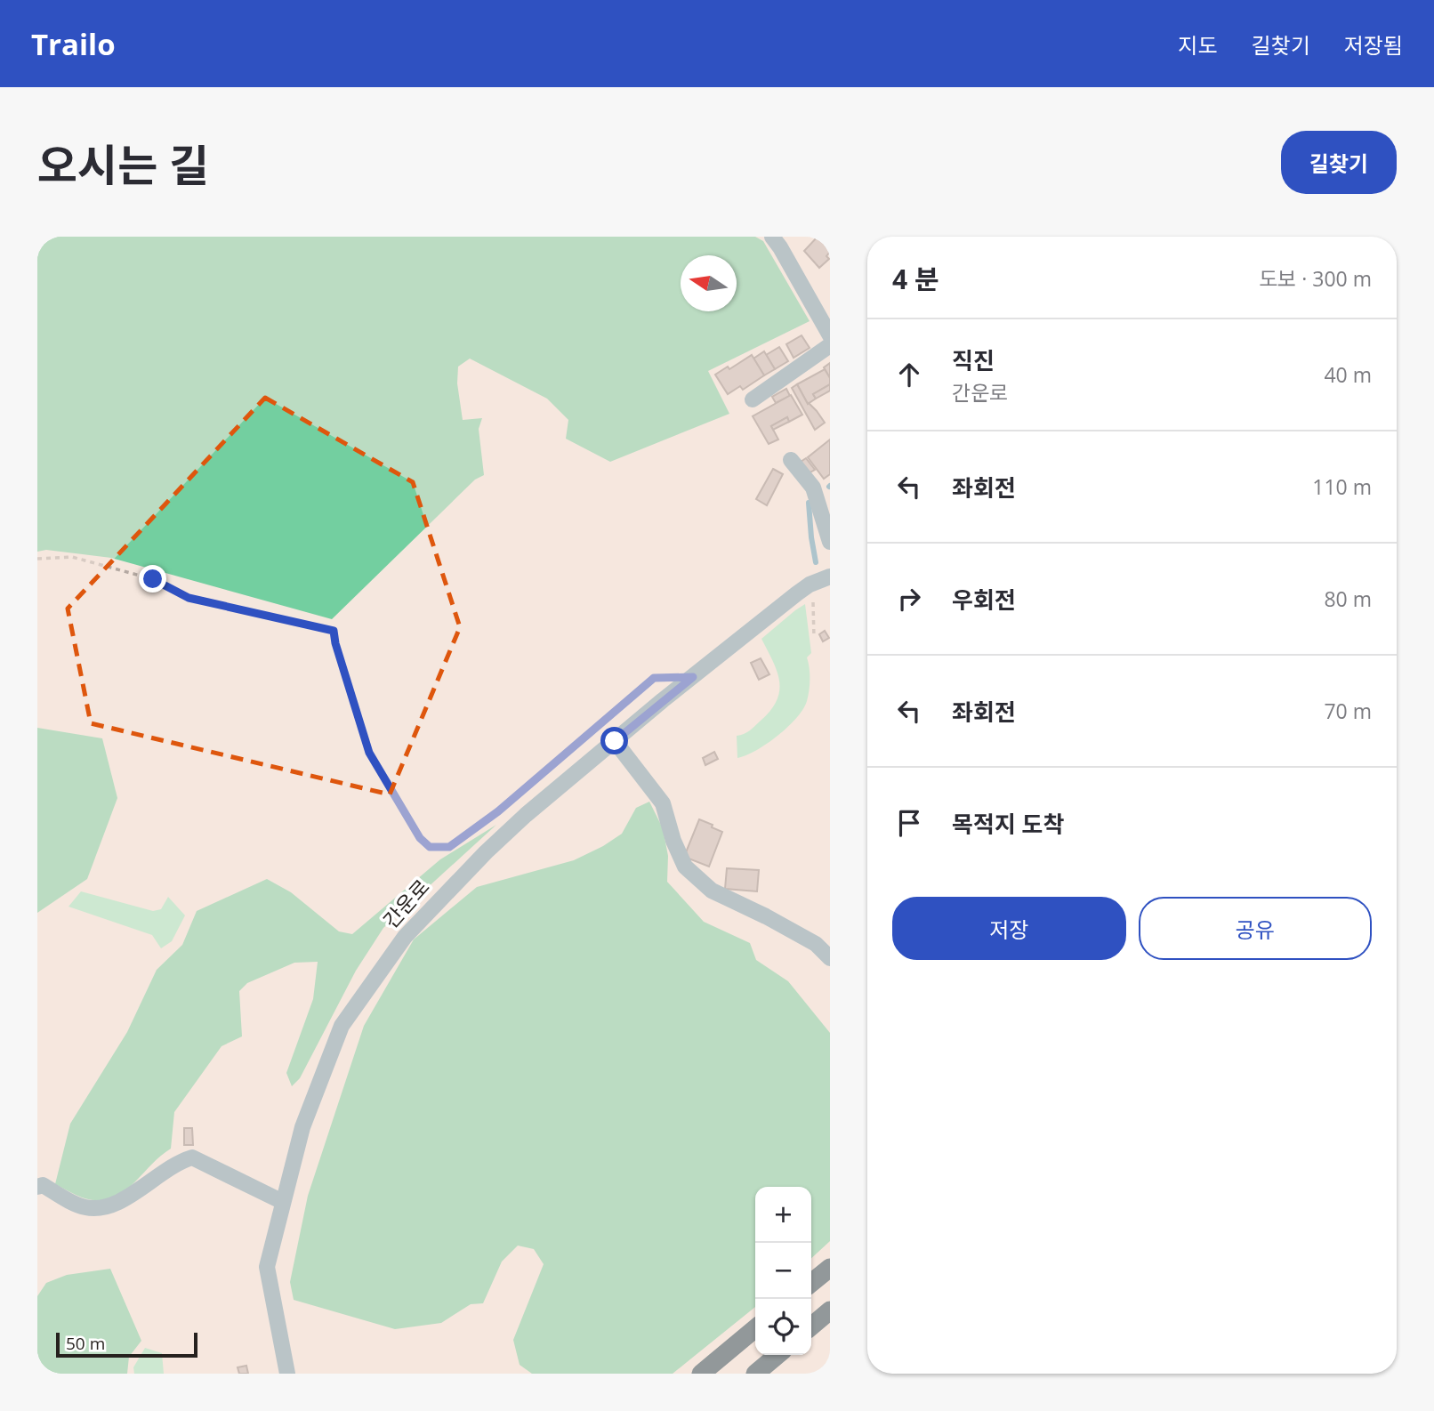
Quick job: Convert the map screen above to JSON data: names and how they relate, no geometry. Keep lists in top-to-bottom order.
{
  "streets": {
    "street": ["간운로"]
  },
  "scale_bar": "50 m",
  "north": "left",
  "page": {
    "header": "Trailo",
    "nav": ["지도", "길찾기", "저장됨"],
    "title": "오시는 길",
    "buttons": [
      "길찾기",
      ["저장", "공유"]
    ],
    "heading": ["4 분", "도보 · 300 m"],
    "list": [
      ["직진", "간운로", "40 m"],
      ["좌회전", "110 m"],
      ["우회전", "80 m"],
      ["좌회전", "70 m"],
      "목적지 도착"
    ],
    "map_buttons": ["+", "−"],
    "scale": "50 m"
  }
}
